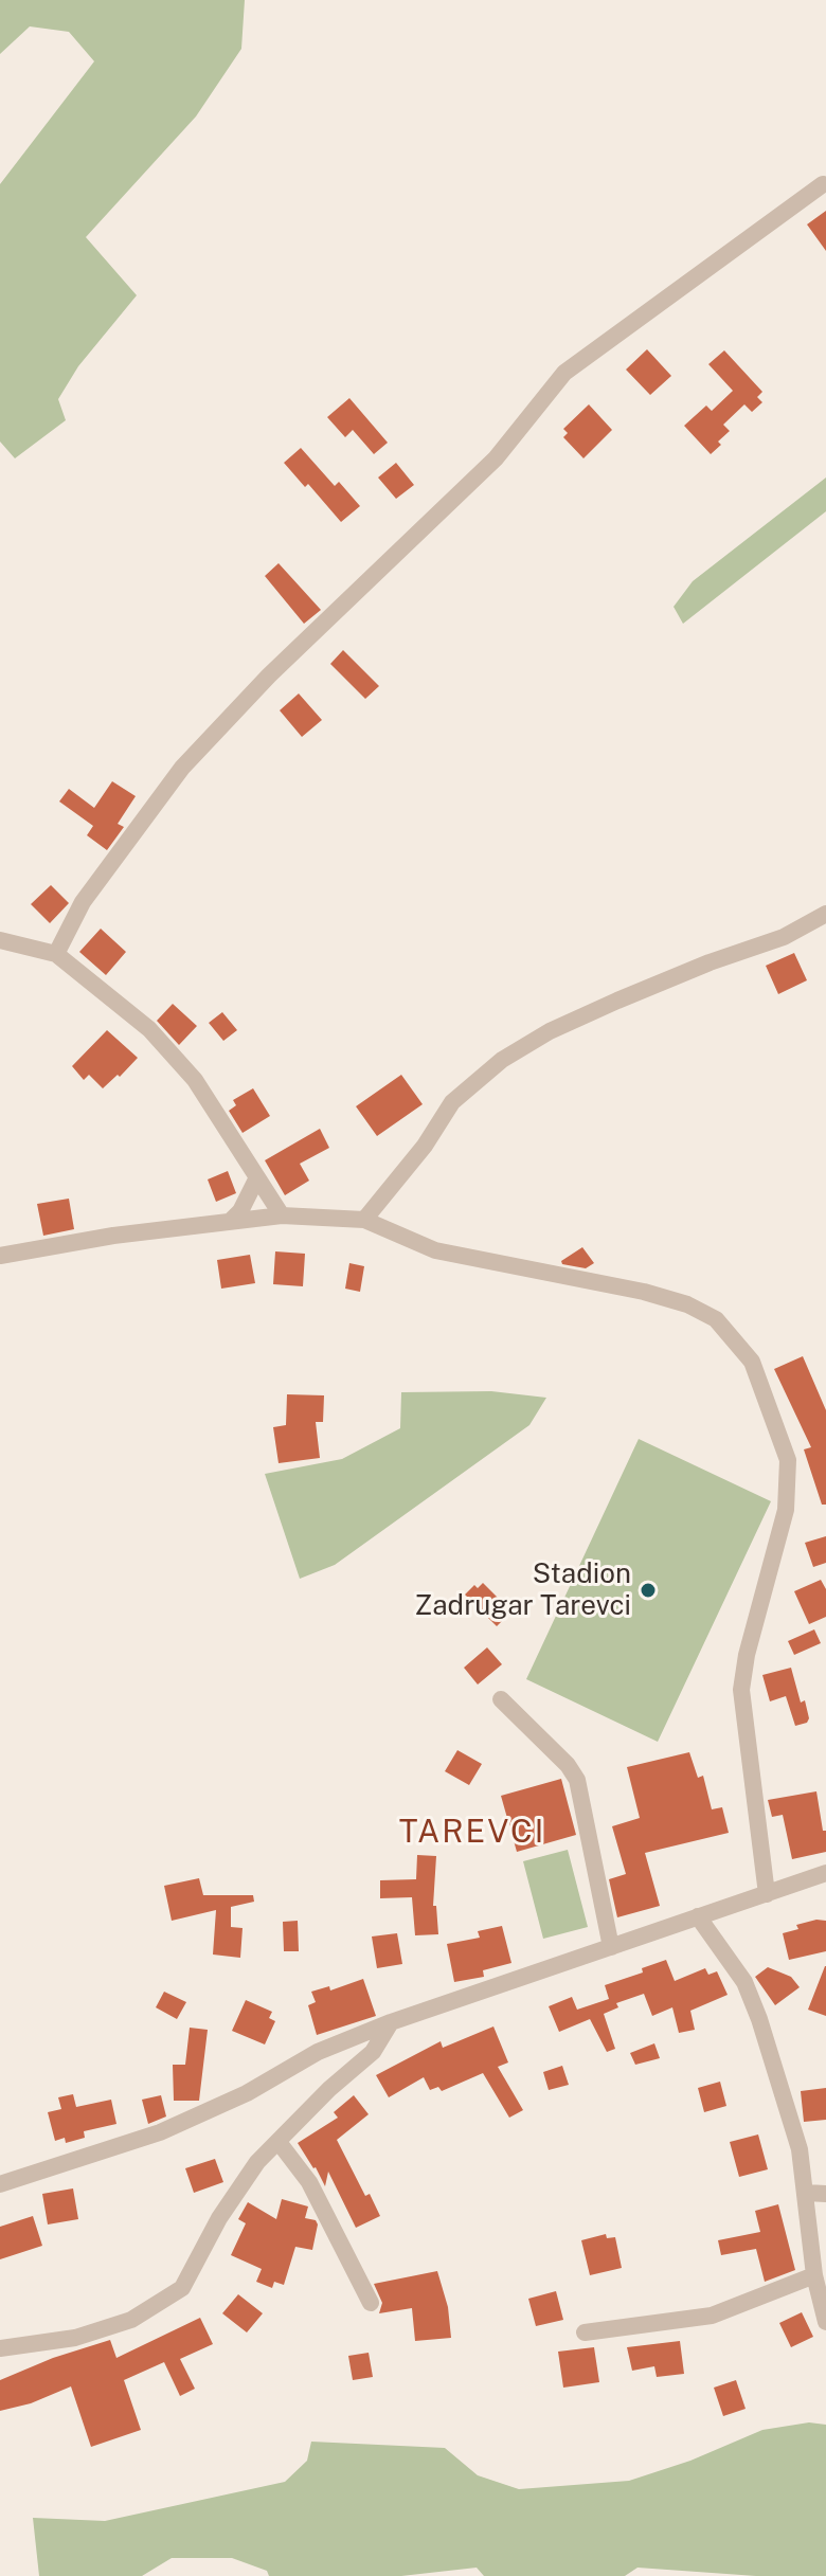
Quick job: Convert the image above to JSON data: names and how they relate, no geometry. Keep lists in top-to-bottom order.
{
  "districts": ["TAREVCI"],
  "places": ["Stadion Zadrugar Tarevci"]
}
